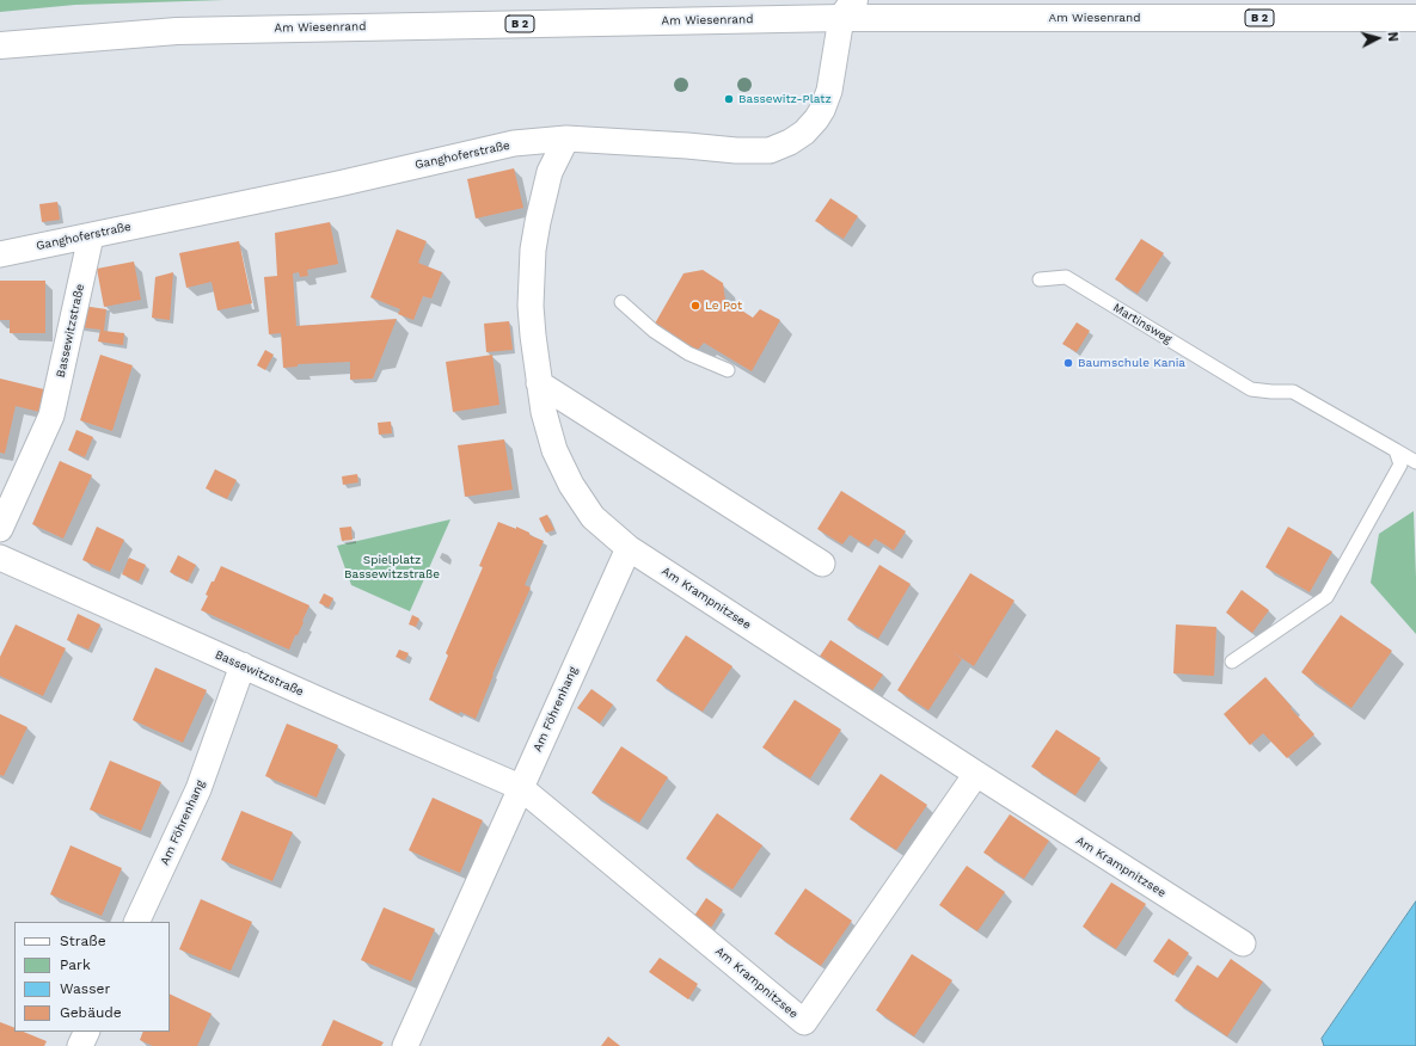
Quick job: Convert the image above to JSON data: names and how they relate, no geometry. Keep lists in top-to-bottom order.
{
  "streets": {
    "main road": ["Am Wiesenrand", "B 2"],
    "street": [
      "Ganghoferstraße",
      "Bassewitzstraße",
      "Am Krampnitzsee",
      "Am Föhrenhang"
    ],
    "lane": ["Martinsweg"]
  },
  "crossings": [
    ["Am Wiesenrand", "Ganghoferstraße"],
    ["Ganghoferstraße", "Bassewitzstraße"],
    ["Bassewitzstraße", "Am Krampnitzsee"],
    ["Bassewitzstraße", "Am Föhrenhang"],
    ["Am Krampnitzsee", "Am Föhrenhang"]
  ],
  "parks": ["Spielplatz Bassewitzstraße"],
  "places": ["Bassewitz-Platz", "Le Pot", "Baumschule Kania"],
  "legend": [
    "Straße",
    "Park",
    "Wasser",
    "Gebäude"
  ],
  "north": "right"
}
